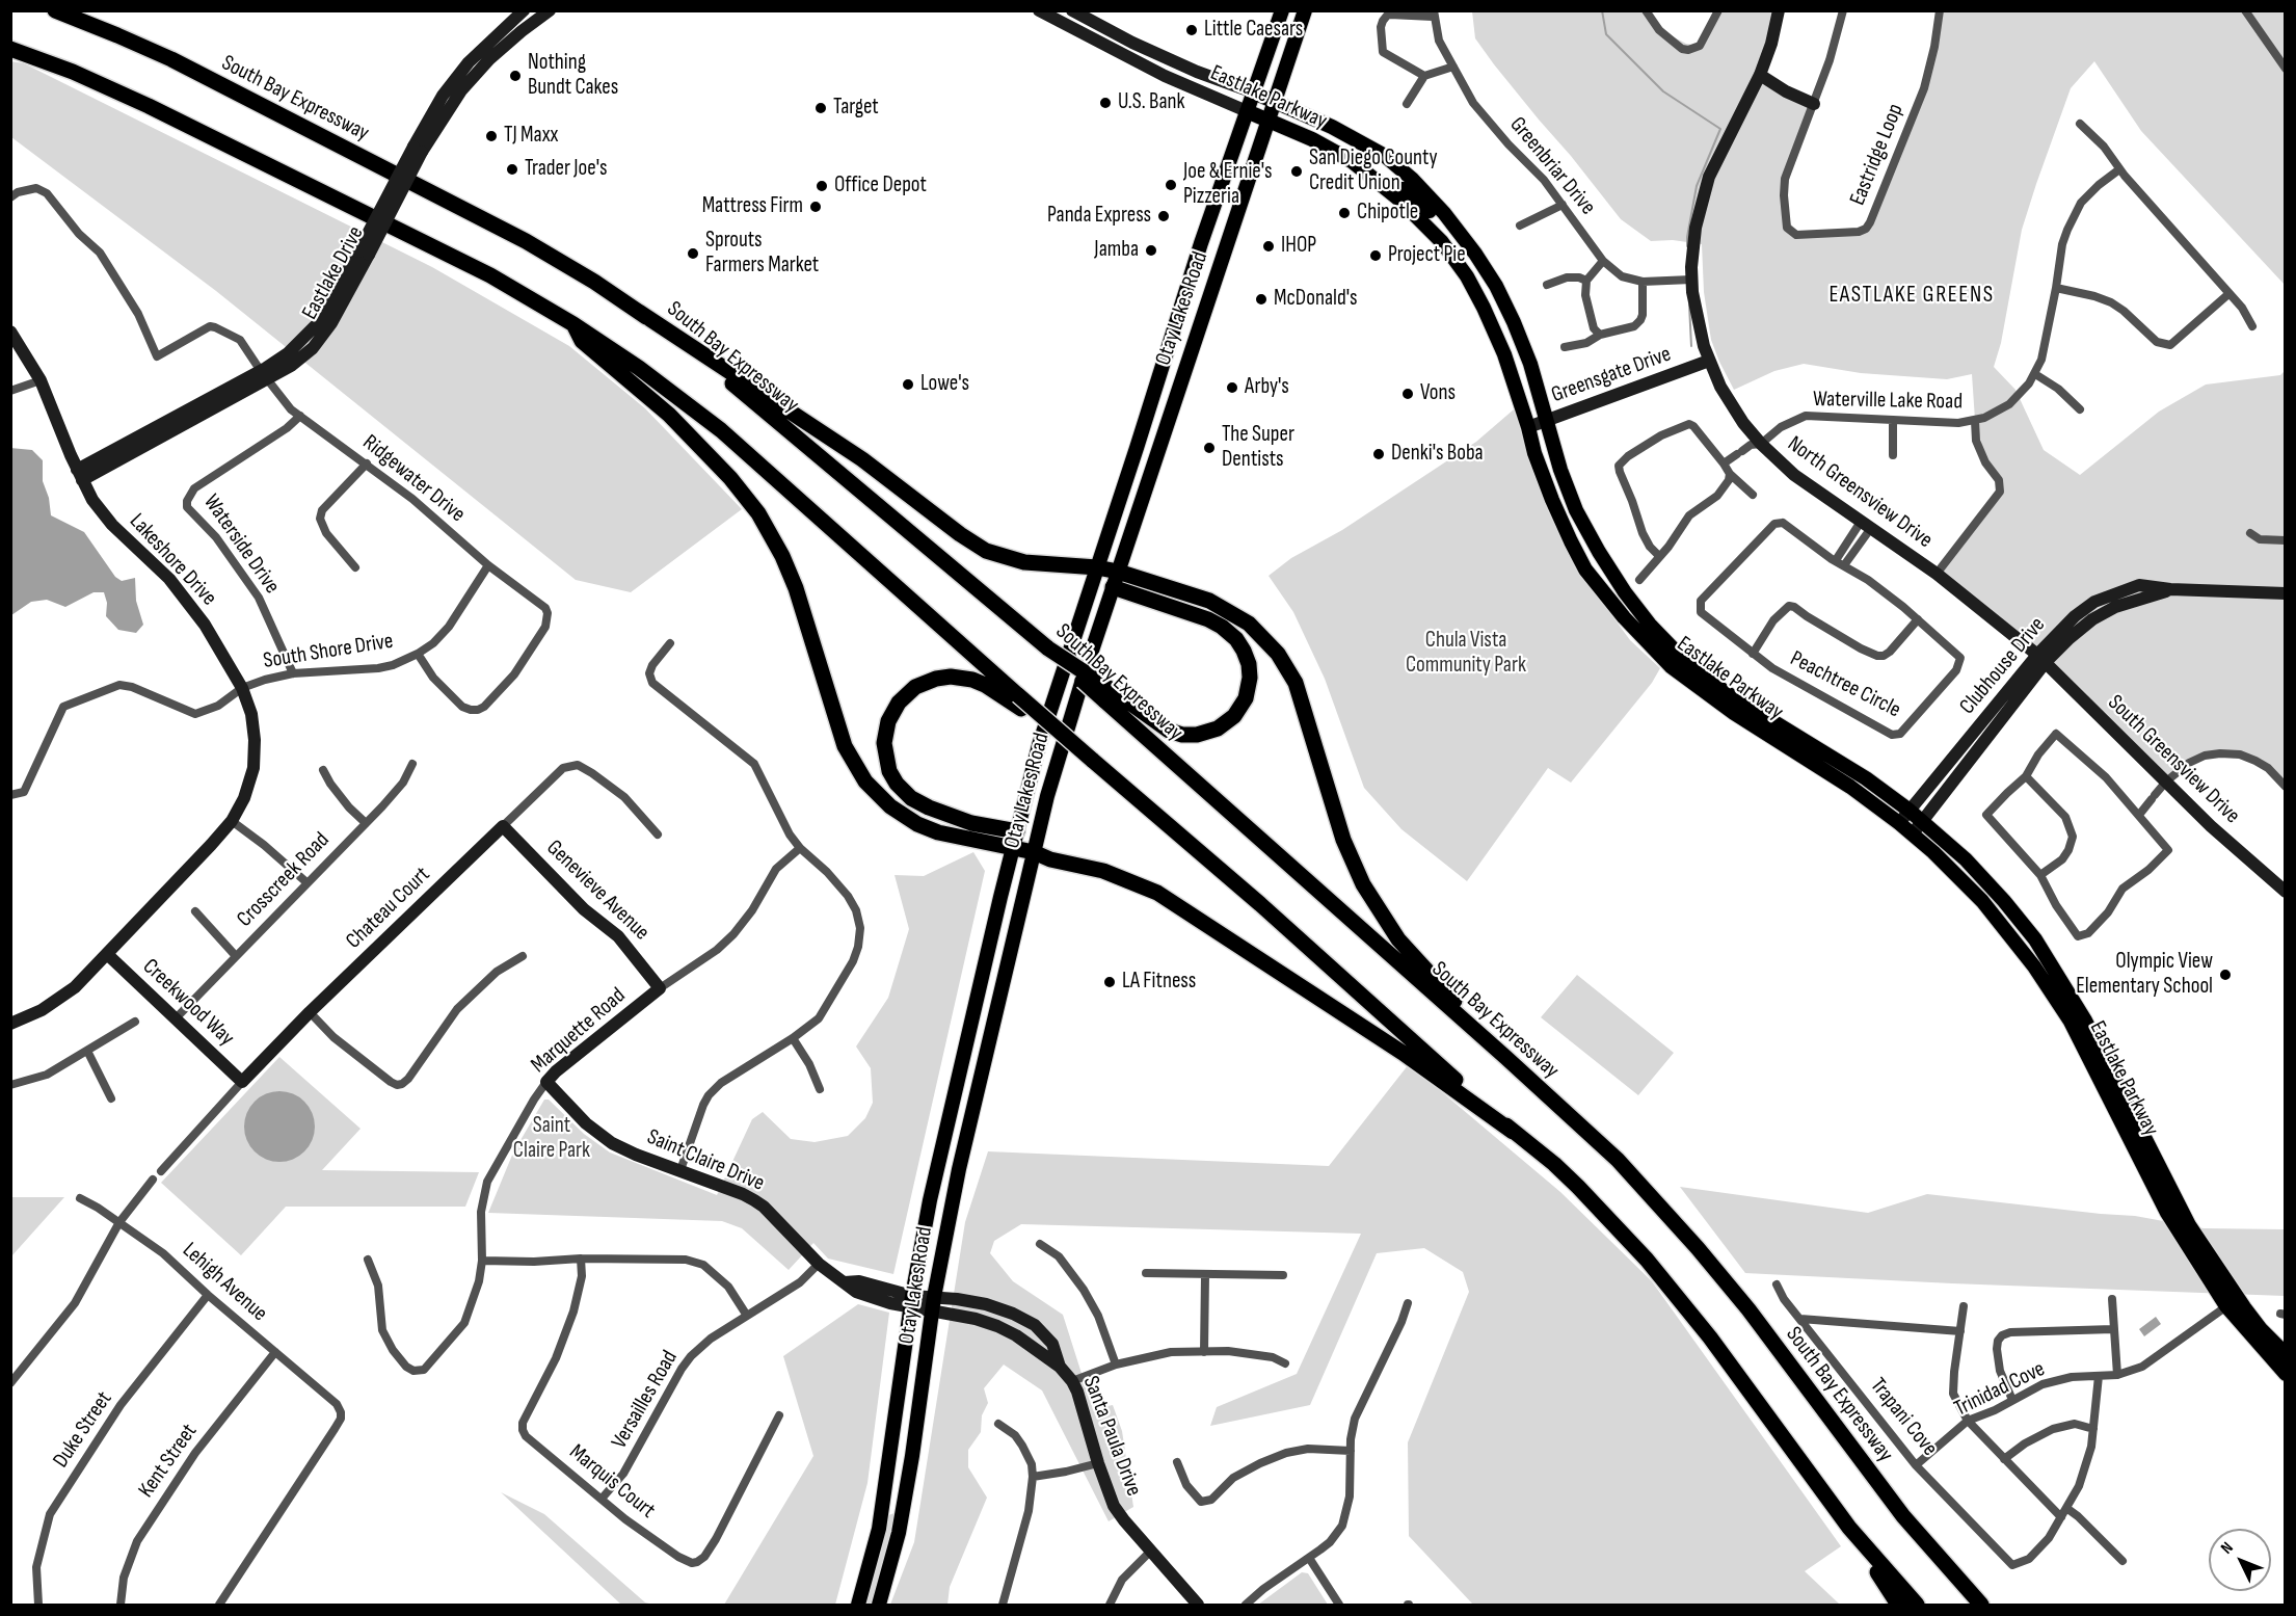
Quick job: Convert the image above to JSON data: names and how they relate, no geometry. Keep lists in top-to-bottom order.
{
  "streets": {
    "highway": ["South Bay Expressway"],
    "main road": ["Eastlake Parkway", "Otay Lakes Road"],
    "street": [
      "Eastridge Loop",
      "Greenbriar Drive",
      "Eastlake Drive",
      "Greensgate Drive",
      "Waterville Lake Road",
      "Ridgewater Drive",
      "North Greensview Drive",
      "Waterside Drive",
      "Lakeshore Drive",
      "South Shore Drive",
      "Clubhouse Drive",
      "Peachtree Circle",
      "South Greensview Drive",
      "Crosscreek Road",
      "Genevieve Avenue",
      "Chateau Court",
      "Creekwood Way",
      "Marquette Road",
      "Saint Claire Drive",
      "Lehigh Avenue",
      "Trinidad Cove",
      "Versailles Road",
      "Trapani Cove",
      "Duke Street",
      "Santa Paula Drive",
      "Kent Street",
      "Marquis Court"
    ]
  },
  "crossings": [
    ["Eastlake Parkway", "Otay Lakes Road"],
    ["Eastlake Parkway", "Greensgate Drive"],
    ["Eastlake Parkway", "Clubhouse Drive"],
    ["Eastlake Parkway", "Trinidad Cove"],
    ["Greenbriar Drive", "North Greensview Drive"],
    ["Eastlake Drive", "Ridgewater Drive"],
    ["Eastlake Drive", "Lakeshore Drive"],
    ["Otay Lakes Road", "Saint Claire Drive"],
    ["Otay Lakes Road", "Santa Paula Drive"],
    ["Greensgate Drive", "North Greensview Drive"],
    ["Waterville Lake Road", "North Greensview Drive"],
    ["Ridgewater Drive", "Waterside Drive"],
    ["Ridgewater Drive", "South Shore Drive"],
    ["North Greensview Drive", "Clubhouse Drive"],
    ["North Greensview Drive", "South Greensview Drive"],
    ["Waterside Drive", "South Shore Drive"],
    ["Lakeshore Drive", "South Shore Drive"],
    ["Lakeshore Drive", "Creekwood Way"],
    ["Clubhouse Drive", "South Greensview Drive"],
    ["Crosscreek Road", "Creekwood Way"],
    ["Genevieve Avenue", "Chateau Court"],
    ["Genevieve Avenue", "Marquette Road"],
    ["Chateau Court", "Creekwood Way"],
    ["Marquette Road", "Saint Claire Drive"],
    ["Saint Claire Drive", "Versailles Road"],
    ["Saint Claire Drive", "Santa Paula Drive"],
    ["Lehigh Avenue", "Duke Street"],
    ["Lehigh Avenue", "Kent Street"],
    ["Trinidad Cove", "Trapani Cove"],
    ["Versailles Road", "Marquis Court"]
  ],
  "districts": ["EASTLAKE GREENS"],
  "parks": ["Chula Vista Community Park", "Saint Claire Park"],
  "places": [
    "Little Caesars",
    "Nothing Bundt Cakes",
    "U.S. Bank",
    "Target",
    "TJ Maxx",
    "Trader Joe's",
    "San Diego County Credit Union",
    "Joe & Ernie's Pizzeria",
    "Office Depot",
    "Mattress Firm",
    "Chipotle",
    "Panda Express",
    "IHOP",
    "Jamba",
    "Sprouts Farmers Market",
    "Project Pie",
    "McDonald's",
    "Lowe's",
    "Arby's",
    "Vons",
    "The Super Dentists",
    "Denki's Boba",
    "Olympic View Elementary School",
    "LA Fitness"
  ],
  "north": "top left"
}
